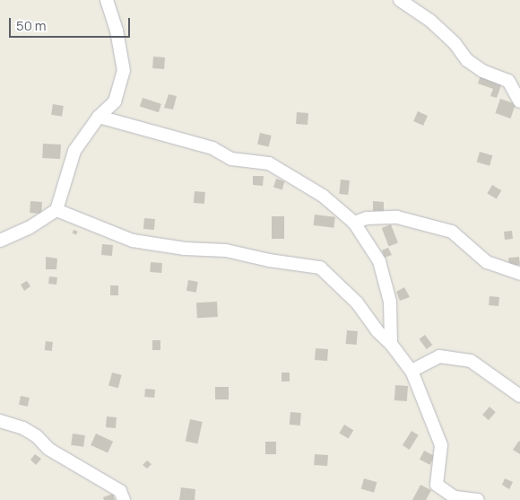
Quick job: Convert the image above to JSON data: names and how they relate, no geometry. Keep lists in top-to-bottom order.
{
  "scale_bar": "50 m"
}
